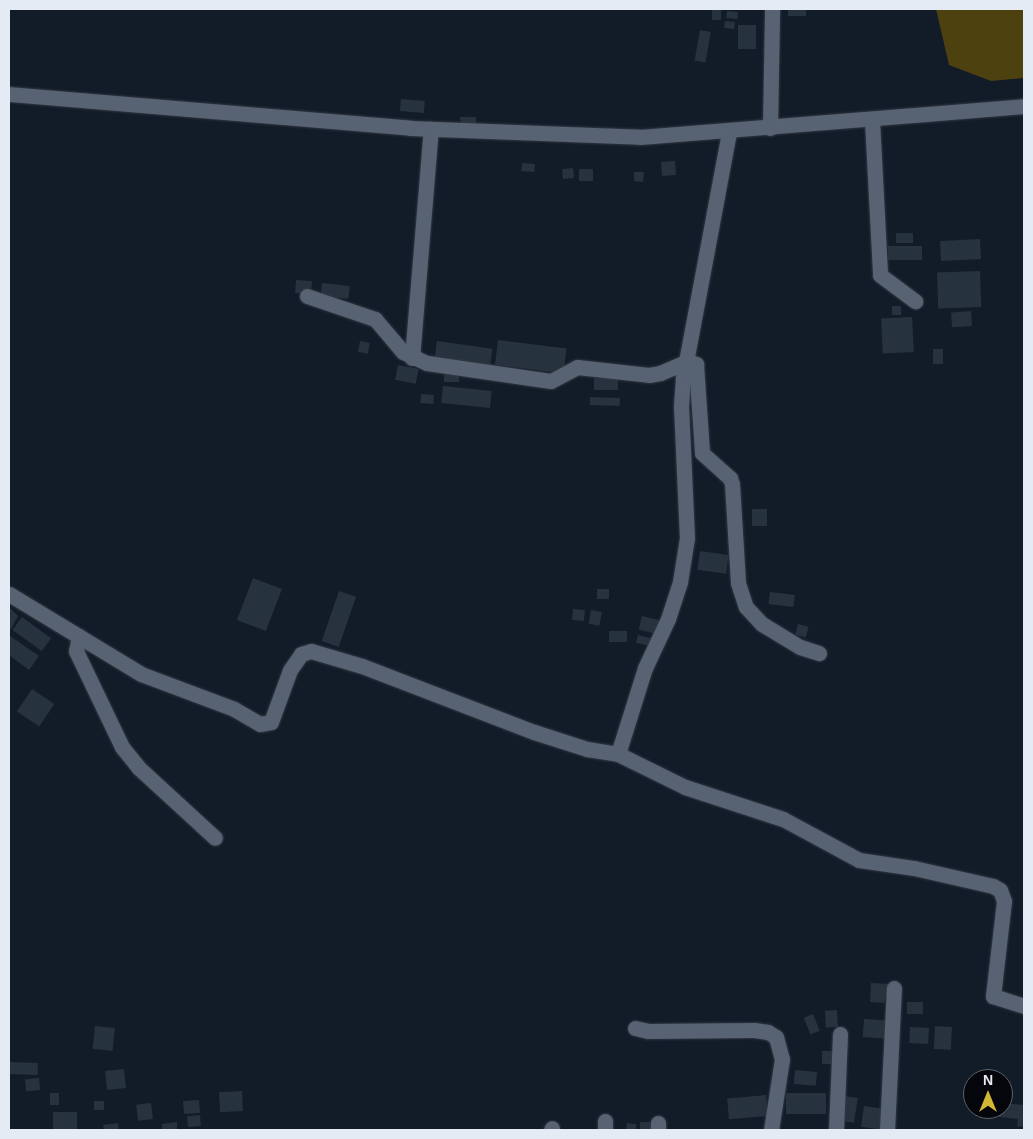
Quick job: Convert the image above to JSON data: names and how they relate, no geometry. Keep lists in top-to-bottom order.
{
  "north": "top"
}
